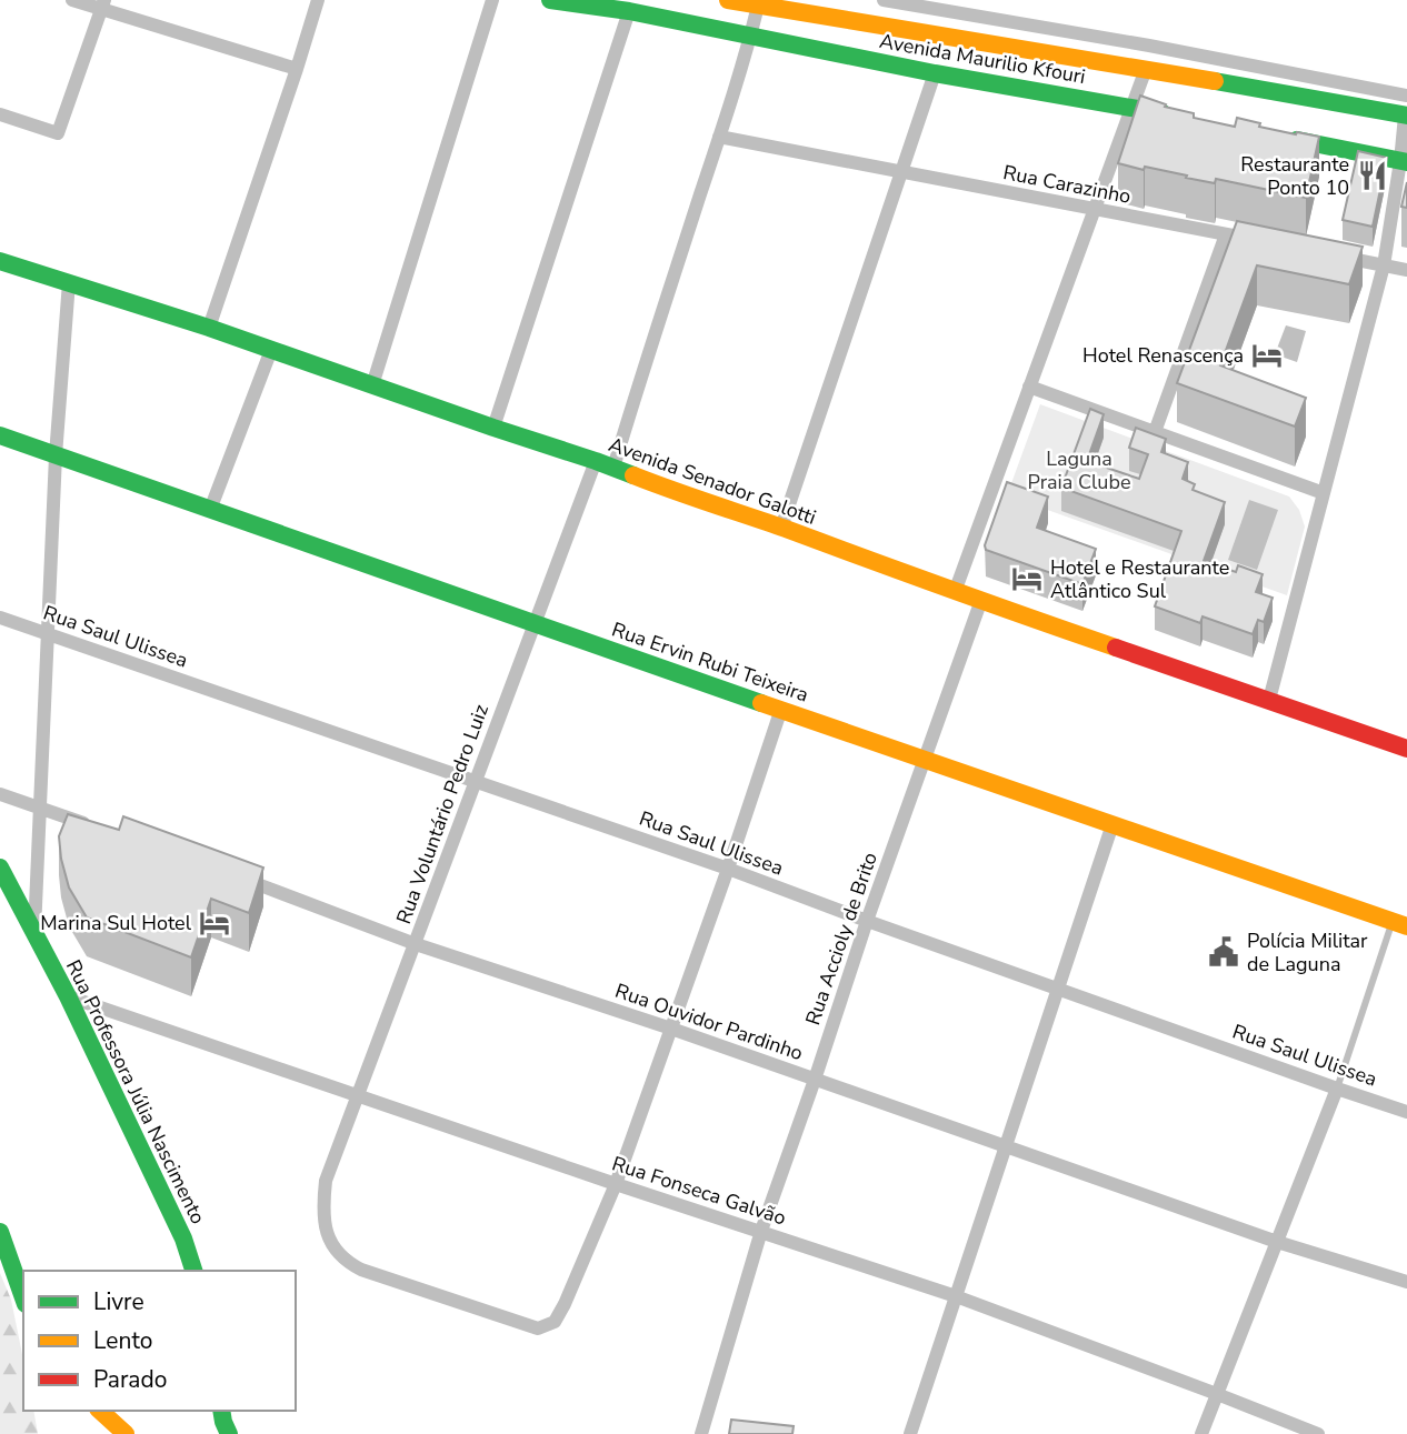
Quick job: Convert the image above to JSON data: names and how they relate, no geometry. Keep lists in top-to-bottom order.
{
  "streets": {
    "main road": [
      "Avenida Maurilio Kfouri",
      "Avenida Senador Galotti",
      "Rua Ervin Rubi Teixeira",
      "Rua Professora Júlia Nascimento"
    ],
    "street": [
      "Rua Carazinho",
      "Rua Saul Ulissea",
      "Rua Voluntário Pedro Luiz",
      "Rua Accioly de Brito",
      "Rua Ouvidor Pardinho",
      "Rua Fonseca Galvão"
    ]
  },
  "crossings": [
    ["Avenida Senador Galotti", "Rua Voluntário Pedro Luiz"],
    ["Avenida Senador Galotti", "Rua Accioly de Brito"],
    ["Rua Saul Ulissea", "Rua Voluntário Pedro Luiz"],
    ["Rua Saul Ulissea", "Rua Accioly de Brito"],
    ["Rua Ervin Rubi Teixeira", "Rua Voluntário Pedro Luiz"],
    ["Rua Ervin Rubi Teixeira", "Rua Accioly de Brito"],
    ["Rua Voluntário Pedro Luiz", "Rua Ouvidor Pardinho"],
    ["Rua Voluntário Pedro Luiz", "Rua Fonseca Galvão"],
    ["Rua Accioly de Brito", "Rua Ouvidor Pardinho"],
    ["Rua Accioly de Brito", "Rua Fonseca Galvão"],
    ["Rua Professora Júlia Nascimento", "Rua Fonseca Galvão"]
  ],
  "parks": ["Laguna Praia Clube"],
  "places": {
    "restaurant": ["Restaurante Ponto 10"],
    "hotel": ["Hotel Renascença", "Hotel e Restaurante Atlântico Sul", "Marina Sul Hotel"],
    "public building": ["Polícia Militar de Laguna"]
  },
  "legend": ["Livre", "Lento", "Parado"]
}
